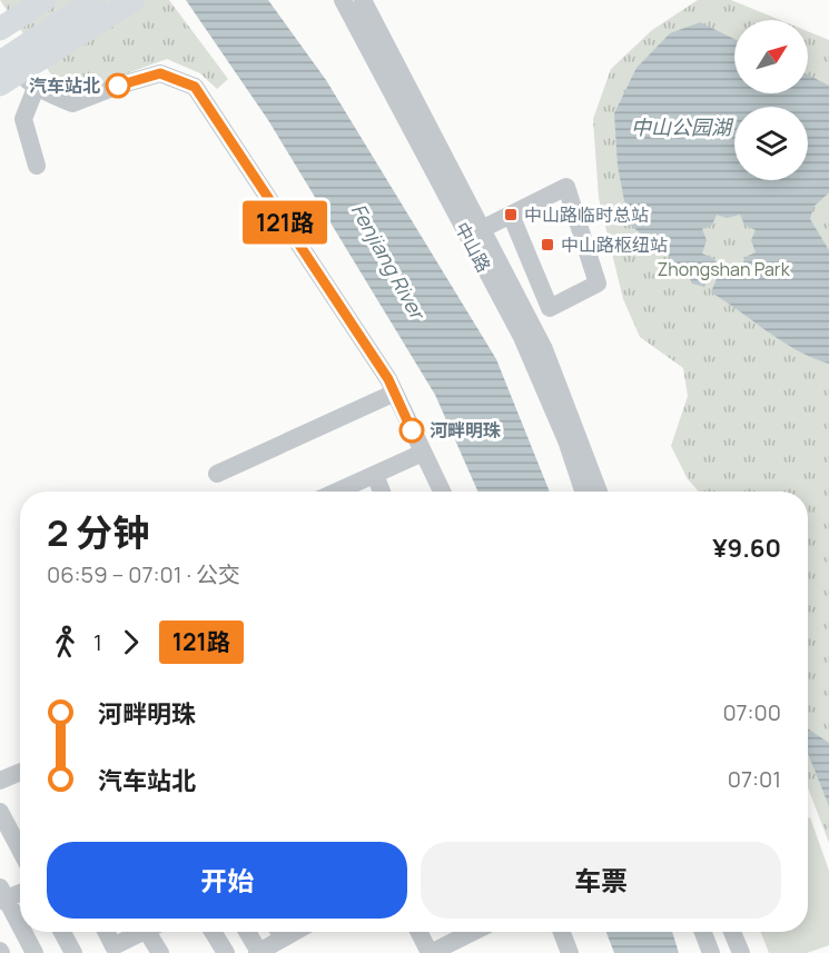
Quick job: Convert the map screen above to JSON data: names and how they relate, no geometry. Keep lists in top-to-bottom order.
{
  "streets": {
    "street": ["中山路"]
  },
  "water": ["中山公园湖", "Fenjiang River"],
  "parks": ["Zhongshan Park"],
  "places": {
    "other": ["汽车站北", "河畔明珠"],
    "transit": ["中山路临时总站", "中山路枢纽站"]
  },
  "lines": ["bus line 121路"],
  "north": "top right",
  "page": {
    "on_map": "121路",
    "heading": ["2 分钟", "06:59 – 07:01 · 公交", "¥9.60"],
    "legs": ["1", "121路"],
    "list": [
      {
        "name": "河畔明珠",
        "value": "07:00"
      },
      {
        "name": "汽车站北",
        "value": "07:01"
      }
    ],
    "buttons": ["开始", "车票"]
  }
}
